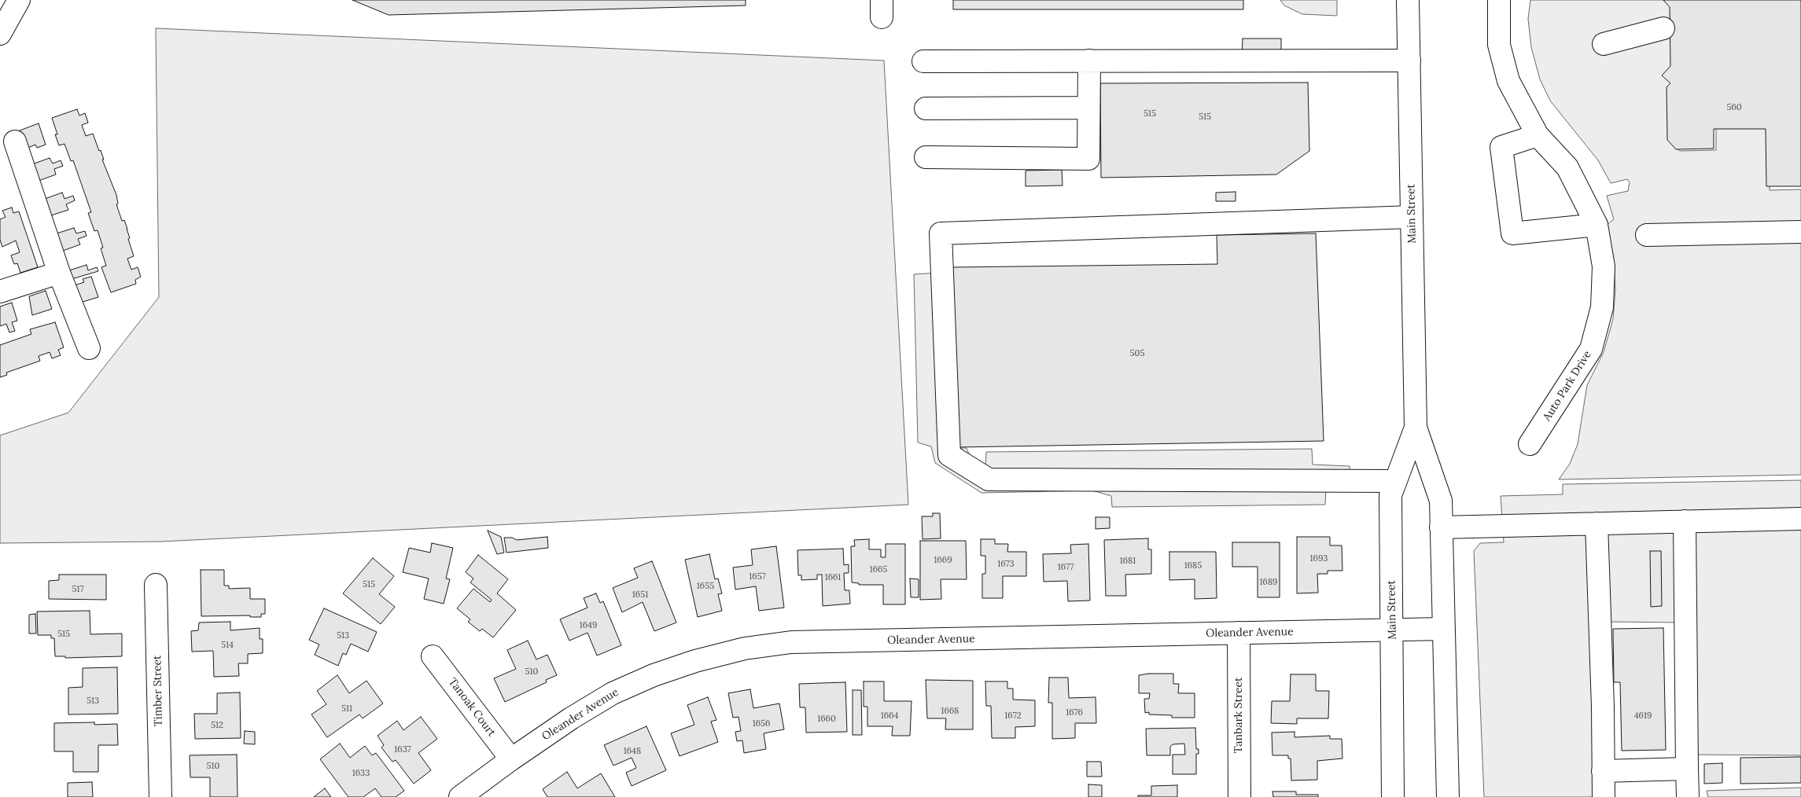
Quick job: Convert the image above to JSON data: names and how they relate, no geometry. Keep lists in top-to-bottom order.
{
  "streets": {
    "street": [
      "Main Street",
      "Auto Park Drive",
      "Oleander Avenue",
      "Timber Street",
      "Tanoak Court",
      "Tanbark Street"
    ]
  },
  "crossings": [
    ["Main Street", "Oleander Avenue"],
    ["Oleander Avenue", "Tanoak Court"],
    ["Oleander Avenue", "Tanbark Street"]
  ],
  "house_numbers": [
    "560",
    "515",
    "515",
    "505",
    "1693",
    "1669",
    "1681",
    "1673",
    "1685",
    "1677",
    "1665",
    "1657",
    "1661",
    "1689",
    "515",
    "1655",
    "517",
    "1651",
    "1649",
    "515",
    "513",
    "514",
    "510",
    "513",
    "511",
    "1668",
    "1676",
    "1664",
    "1672",
    "4619",
    "1660",
    "1656",
    "512",
    "1637",
    "1648",
    "510",
    "1633"
  ]
}
